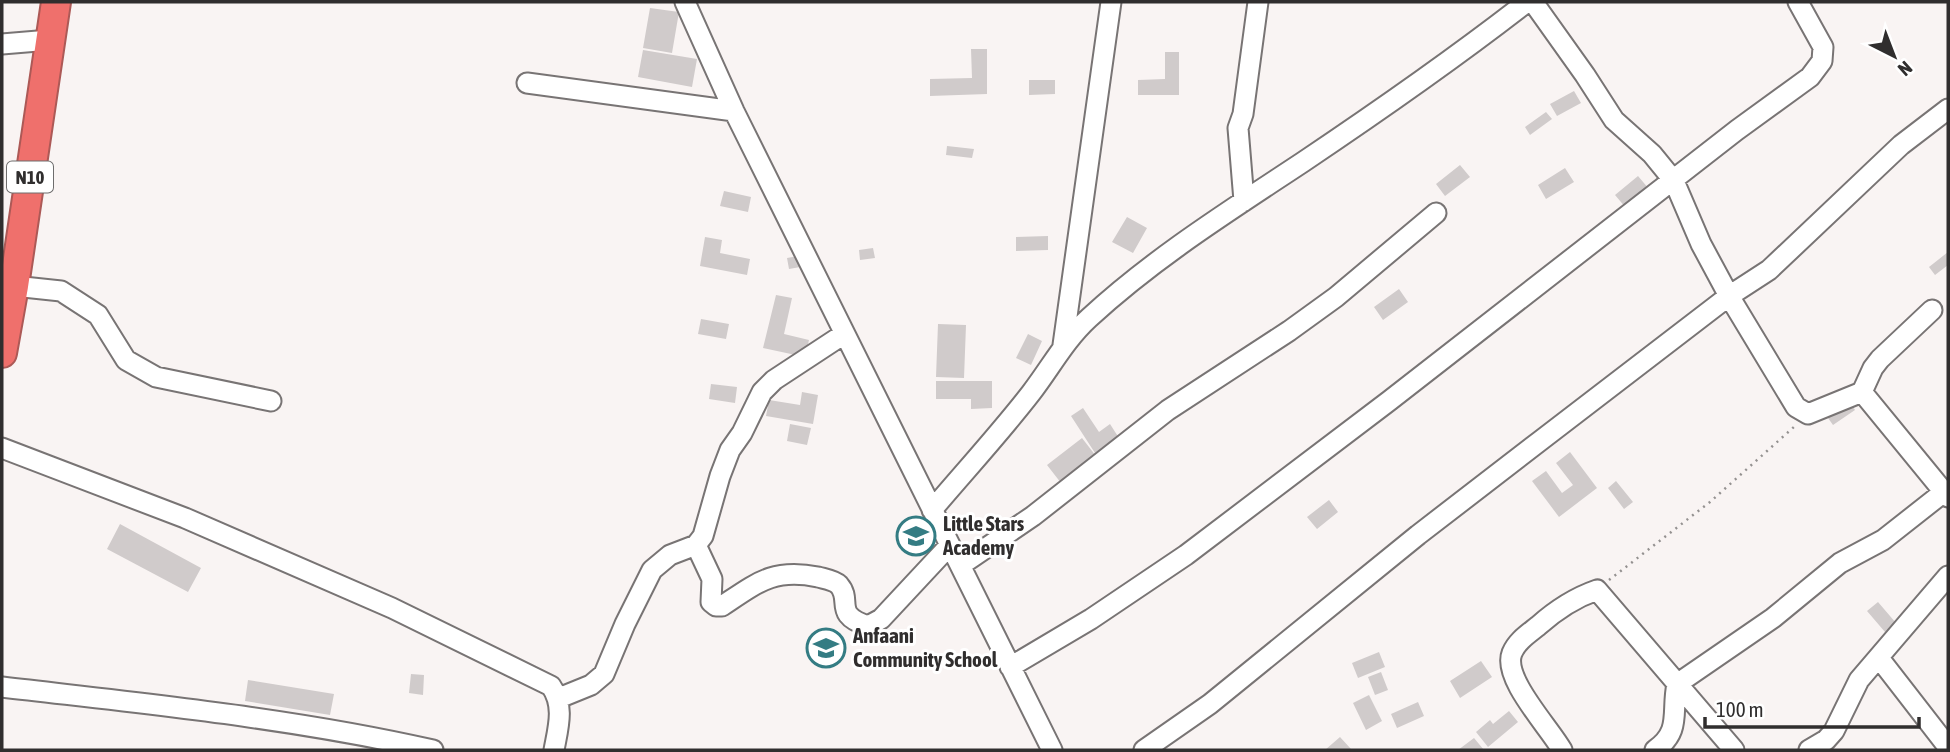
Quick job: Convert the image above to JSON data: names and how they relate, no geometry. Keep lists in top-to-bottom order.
{
  "streets": {
    "highway": ["N10"]
  },
  "places": {
    "school or university": ["Little Stars Academy", "Anfaani Community School"]
  },
  "scale_bar": "100 m",
  "north": "bottom right"
}
